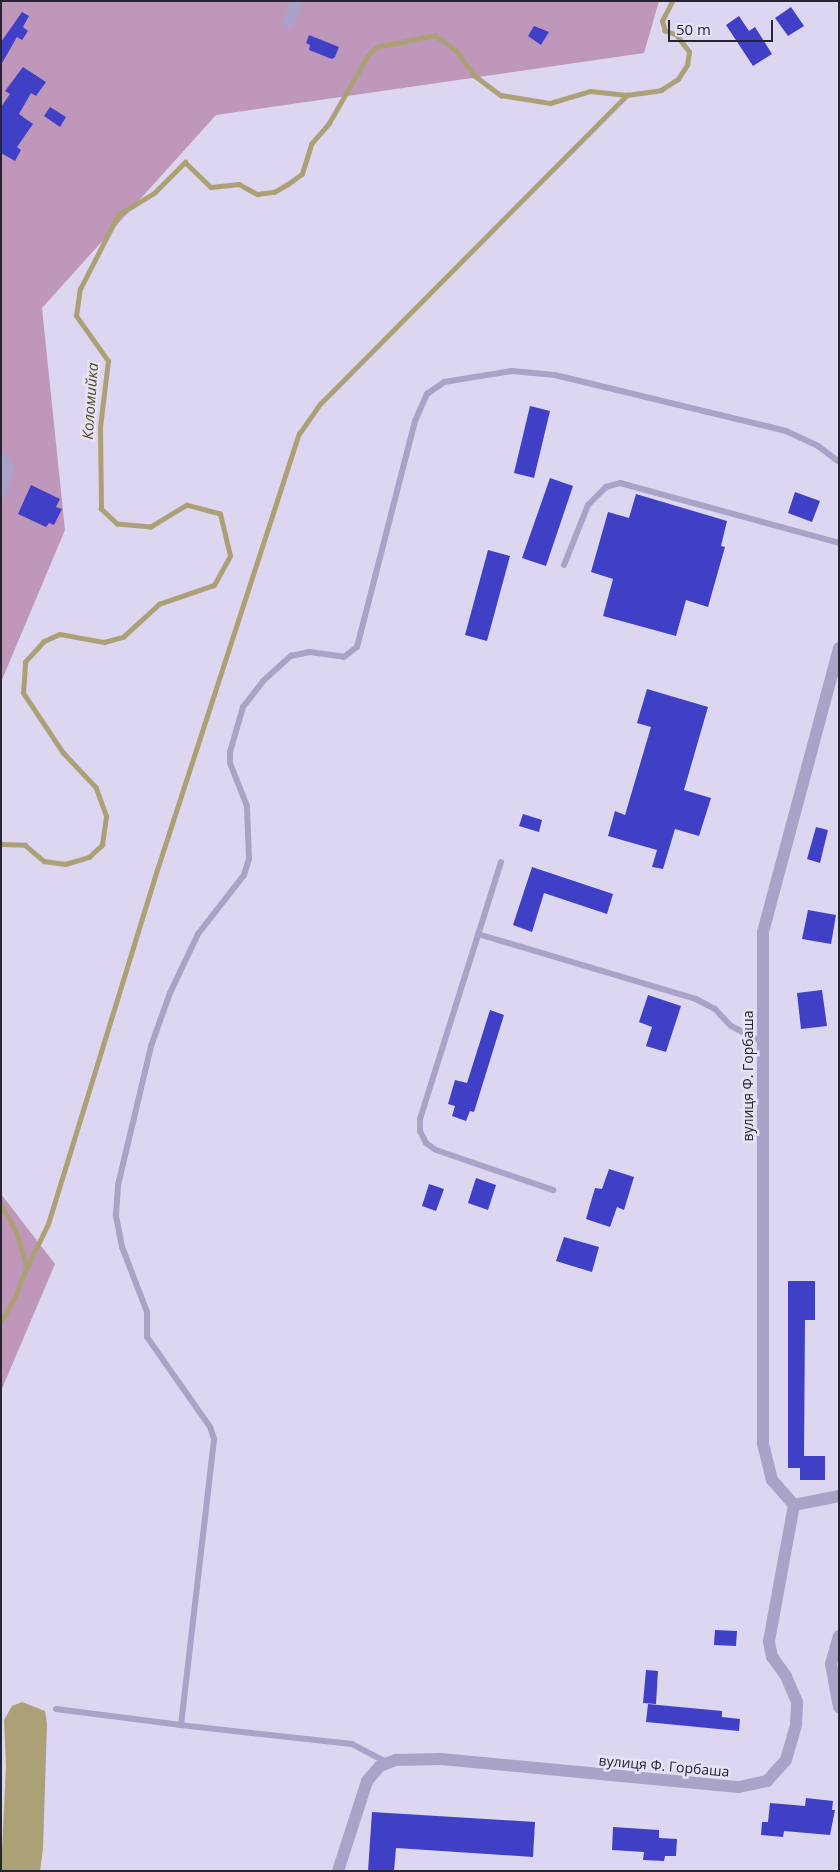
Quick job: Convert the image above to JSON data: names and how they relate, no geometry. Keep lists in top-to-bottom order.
{
  "streets": {
    "street": ["вулиця Ф. Горбаша"]
  },
  "water": ["Коломийка"],
  "scale_bar": "50 m"
}
